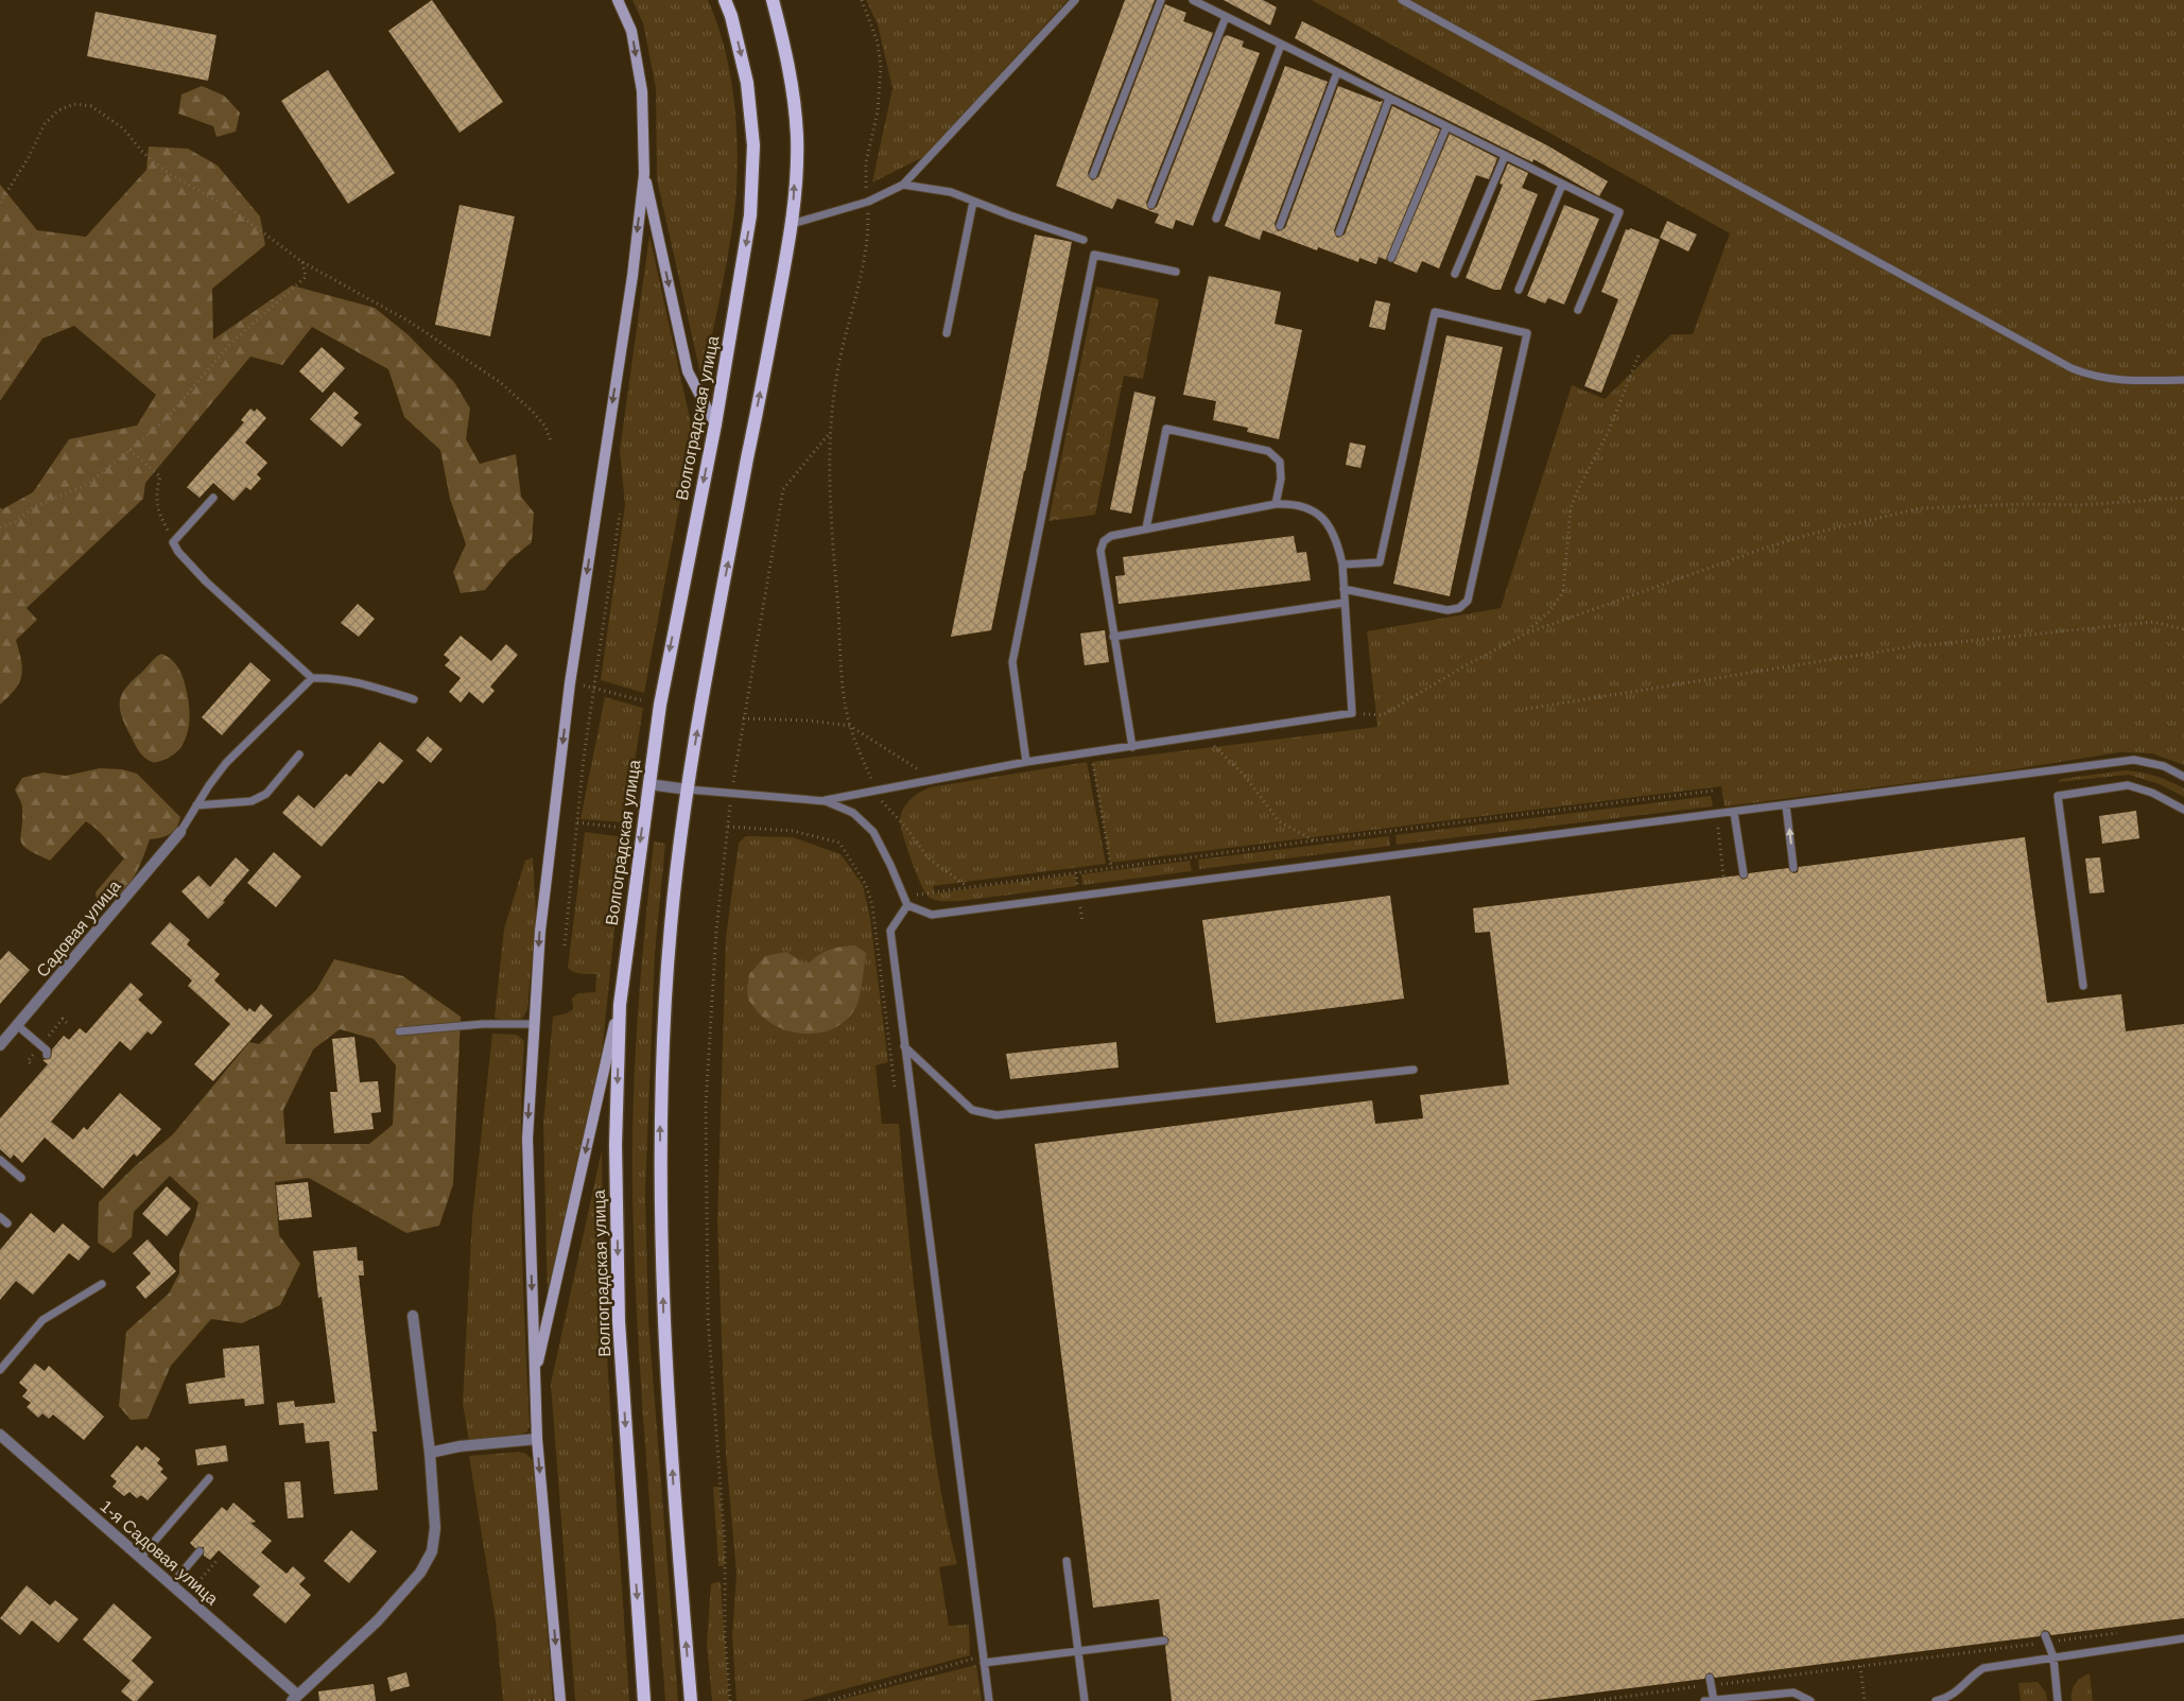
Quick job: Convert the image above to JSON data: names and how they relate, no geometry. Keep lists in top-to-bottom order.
{
  "streets": {
    "main road": ["Волгоградская улица"],
    "street": ["Садовая улица", "1-я Садовая улица"]
  }
}
